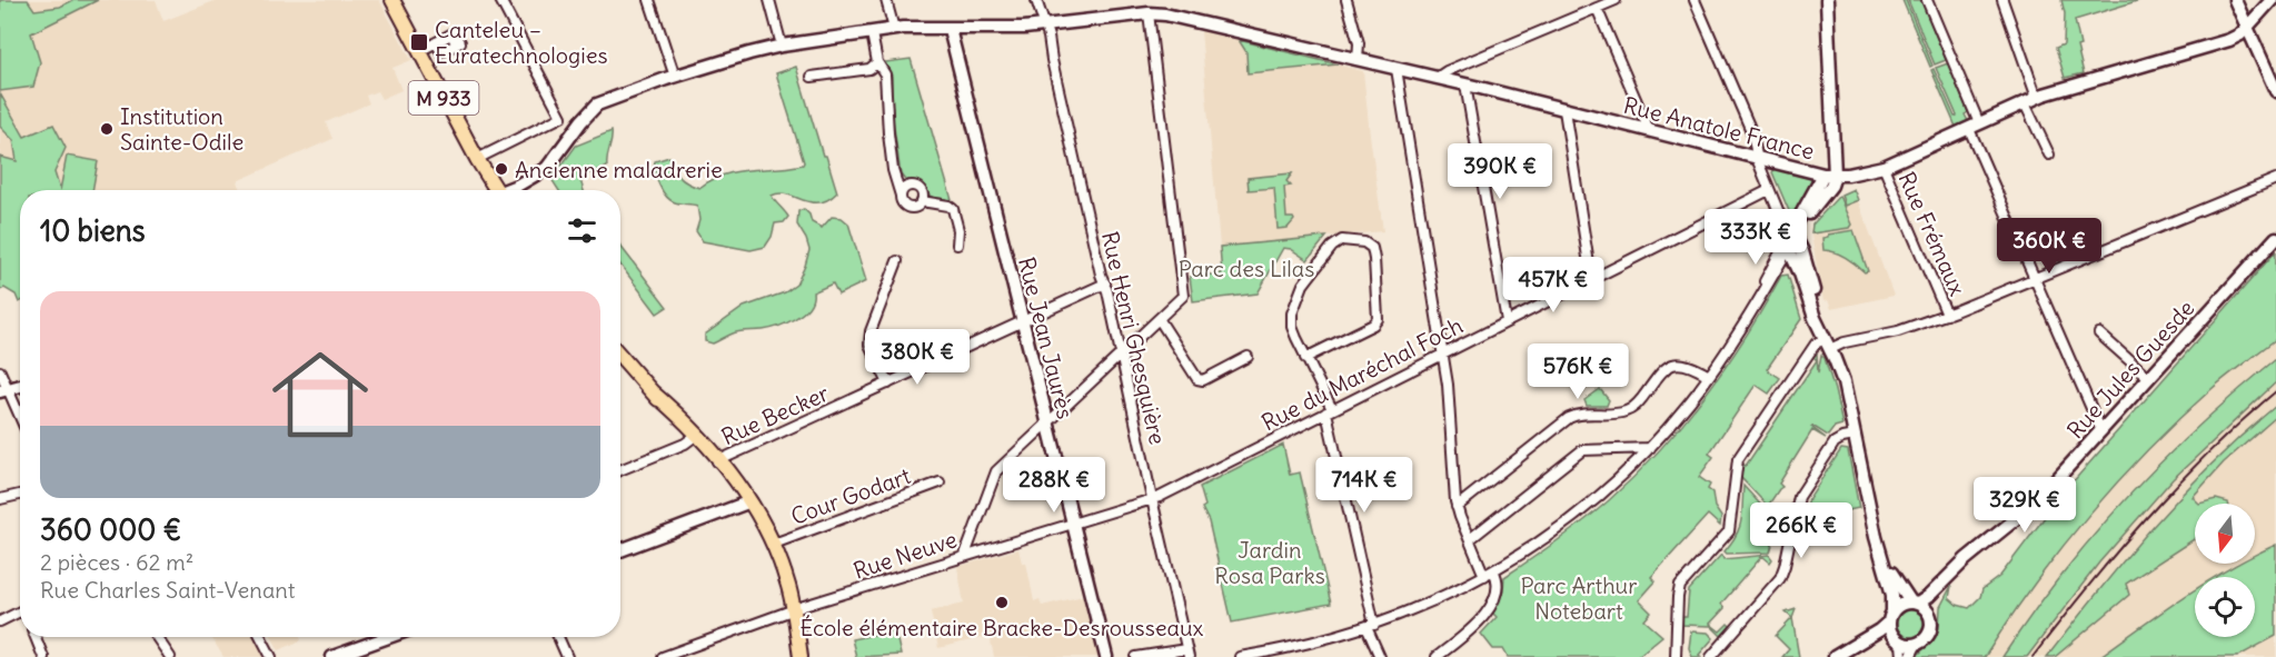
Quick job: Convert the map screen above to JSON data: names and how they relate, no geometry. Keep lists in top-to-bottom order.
{
  "streets": {
    "main road": ["M 933"],
    "street": [
      "Rue Anatole France",
      "Rue Frémaux",
      "Rue Jean Jaurès",
      "Rue Henri Ghesquière",
      "Rue Jules Guesde",
      "Rue du Maréchal Foch",
      "Rue Becker",
      "Cour Godart",
      "Rue Neuve"
    ]
  },
  "crossings": [
    ["Rue Anatole France", "Rue Frémaux"],
    ["Rue Anatole France", "Rue Jean Jaurès"],
    ["Rue Anatole France", "Rue Henri Ghesquière"],
    ["Rue Jean Jaurès", "Rue Becker"],
    ["Rue Jean Jaurès", "Rue Neuve"],
    ["Rue Henri Ghesquière", "Rue du Maréchal Foch"],
    ["Rue Henri Ghesquière", "Rue Becker"],
    ["Rue Henri Ghesquière", "Rue Neuve"],
    ["Rue du Maréchal Foch", "Rue Neuve"]
  ],
  "parks": ["Parc des Lilas", "Jardin Rosa Parks", "Parc Arthur Notebart"],
  "places": {
    "transit": ["Canteleu – Euratechnologies"],
    "other": ["Institution Sainte-Odile", "Ancienne maladrerie", "École élémentaire Bracke-Desrousseaux"]
  },
  "north": "bottom",
  "page": {
    "price": [
      "390K €",
      "333K €",
      "360K €",
      "457K €",
      "380K €",
      "576K €",
      "288K €",
      "714K €",
      "329K €",
      "266K €"
    ],
    "heading": "10 biens",
    "list": [
      {
        "name": "360 000 €",
        "note": "2 pièces · 62 m² · Rue Charles Saint-Venant"
      }
    ]
  }
}
